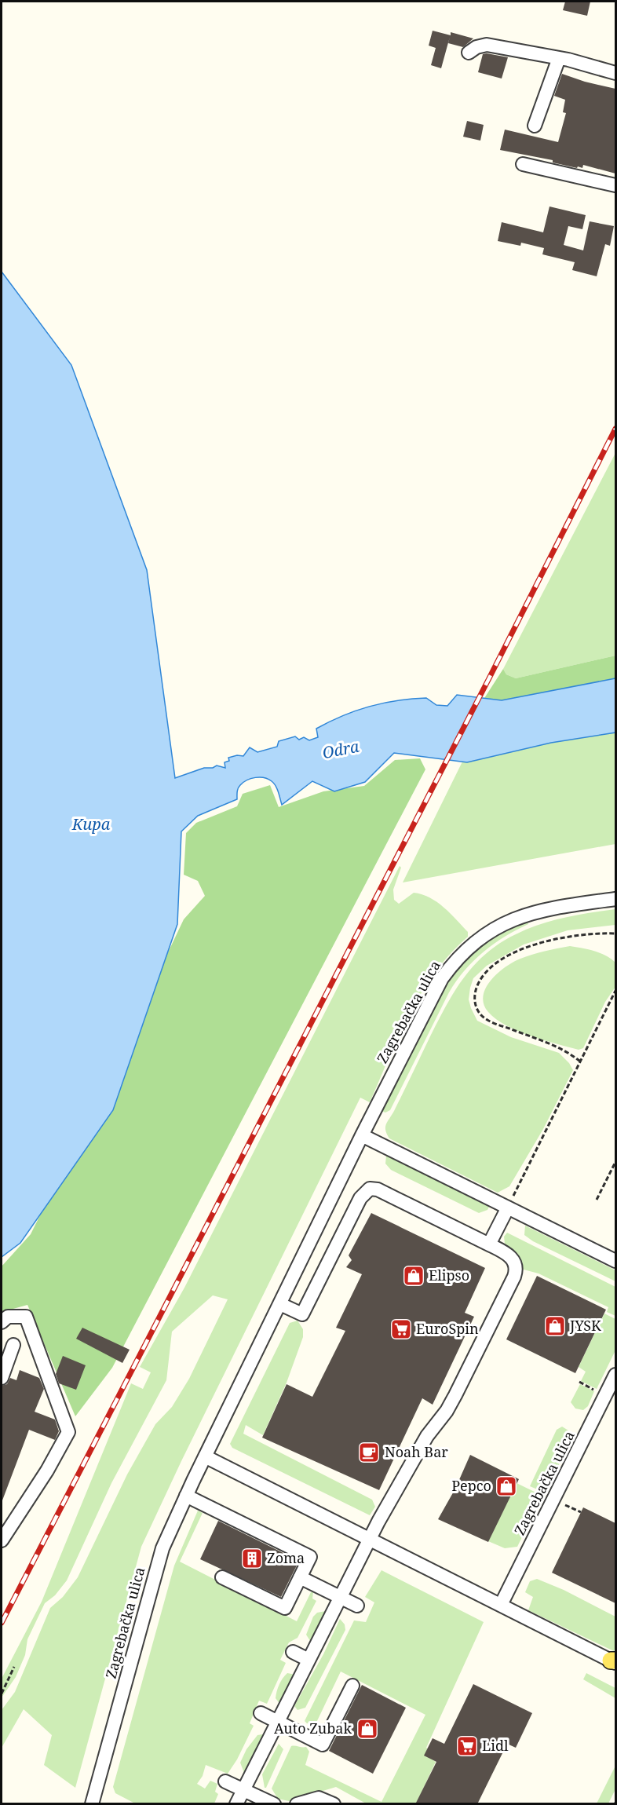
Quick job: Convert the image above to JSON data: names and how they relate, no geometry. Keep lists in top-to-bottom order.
{
  "streets": {
    "street": ["Zagrebačka ulica"]
  },
  "water": ["Odra", "Kupa"],
  "places": {
    "shop": [
      "Elipso",
      "JYSK",
      "Pepco",
      "Auto Zubak"
    ],
    "supermarket": ["EuroSpin", "Lidl"],
    "cafe": ["Noah Bar"],
    "building": ["Zoma"]
  }
}
